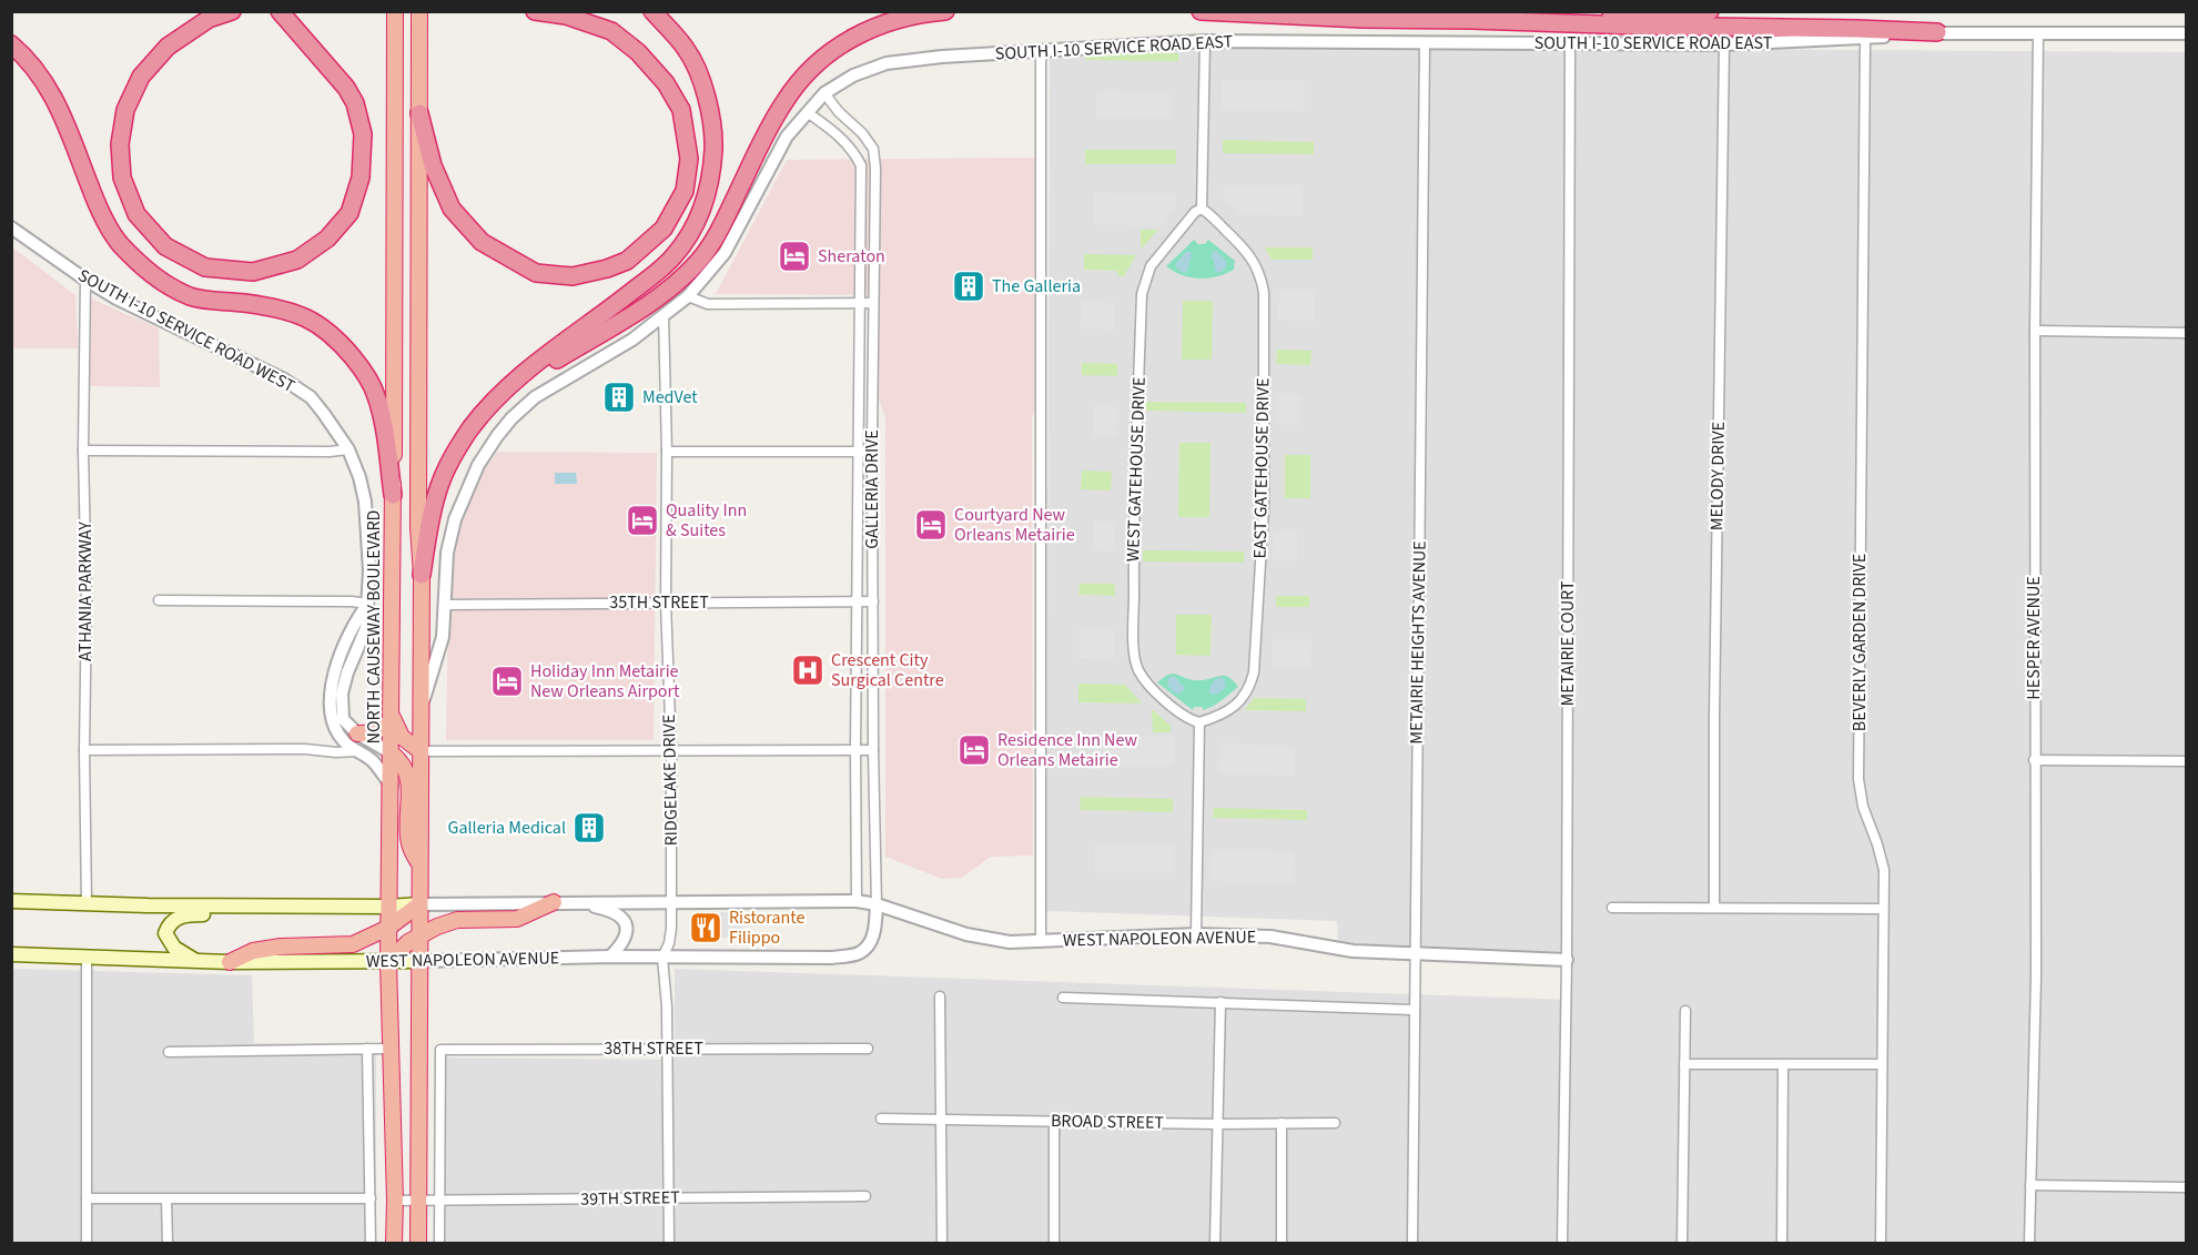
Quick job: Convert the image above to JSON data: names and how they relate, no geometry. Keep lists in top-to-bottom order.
{
  "streets": {
    "highway": ["NORTH CAUSEWAY BOULEVARD"],
    "main road": ["WEST NAPOLEON AVENUE"],
    "street": [
      "SOUTH I-10 SERVICE ROAD EAST",
      "SOUTH I-10 SERVICE ROAD WEST",
      "EAST GATEHOUSE DRIVE",
      "WEST GATEHOUSE DRIVE",
      "MELODY DRIVE",
      "GALLERIA DRIVE",
      "ATHANIA PARKWAY",
      "35TH STREET",
      "HESPER AVENUE",
      "METAIRIE HEIGHTS AVENUE",
      "BEVERLY GARDEN DRIVE",
      "METAIRIE COURT",
      "RIDGELAKE DRIVE",
      "38TH STREET",
      "BROAD STREET",
      "39TH STREET"
    ]
  },
  "crossings": [
    ["SOUTH I-10 SERVICE ROAD EAST", "MELODY DRIVE"],
    ["SOUTH I-10 SERVICE ROAD EAST", "GALLERIA DRIVE"],
    ["SOUTH I-10 SERVICE ROAD EAST", "35TH STREET"],
    ["SOUTH I-10 SERVICE ROAD EAST", "HESPER AVENUE"],
    ["SOUTH I-10 SERVICE ROAD EAST", "METAIRIE HEIGHTS AVENUE"],
    ["SOUTH I-10 SERVICE ROAD EAST", "BEVERLY GARDEN DRIVE"],
    ["SOUTH I-10 SERVICE ROAD EAST", "METAIRIE COURT"],
    ["SOUTH I-10 SERVICE ROAD EAST", "RIDGELAKE DRIVE"],
    ["SOUTH I-10 SERVICE ROAD WEST", "ATHANIA PARKWAY"],
    ["SOUTH I-10 SERVICE ROAD WEST", "NORTH CAUSEWAY BOULEVARD"],
    ["EAST GATEHOUSE DRIVE", "WEST GATEHOUSE DRIVE"],
    ["GALLERIA DRIVE", "35TH STREET"],
    ["GALLERIA DRIVE", "WEST NAPOLEON AVENUE"],
    ["ATHANIA PARKWAY", "WEST NAPOLEON AVENUE"],
    ["35TH STREET", "RIDGELAKE DRIVE"],
    ["NORTH CAUSEWAY BOULEVARD", "WEST NAPOLEON AVENUE"],
    ["NORTH CAUSEWAY BOULEVARD", "39TH STREET"],
    ["METAIRIE HEIGHTS AVENUE", "WEST NAPOLEON AVENUE"],
    ["METAIRIE COURT", "WEST NAPOLEON AVENUE"],
    ["RIDGELAKE DRIVE", "WEST NAPOLEON AVENUE"],
    ["RIDGELAKE DRIVE", "38TH STREET"],
    ["RIDGELAKE DRIVE", "39TH STREET"],
    ["38TH STREET", "39TH STREET"]
  ],
  "places": {
    "hotel": [
      "Sheraton",
      "Quality Inn & Suites",
      "Courtyard New Orleans Metairie",
      "Holiday Inn Metairie New Orleans Airport",
      "Residence Inn New Orleans Metairie"
    ],
    "building": ["The Galleria", "MedVet", "Galleria Medical"],
    "hospital": ["Crescent City Surgical Centre"],
    "restaurant": ["Ristorante Filippo"]
  }
}
